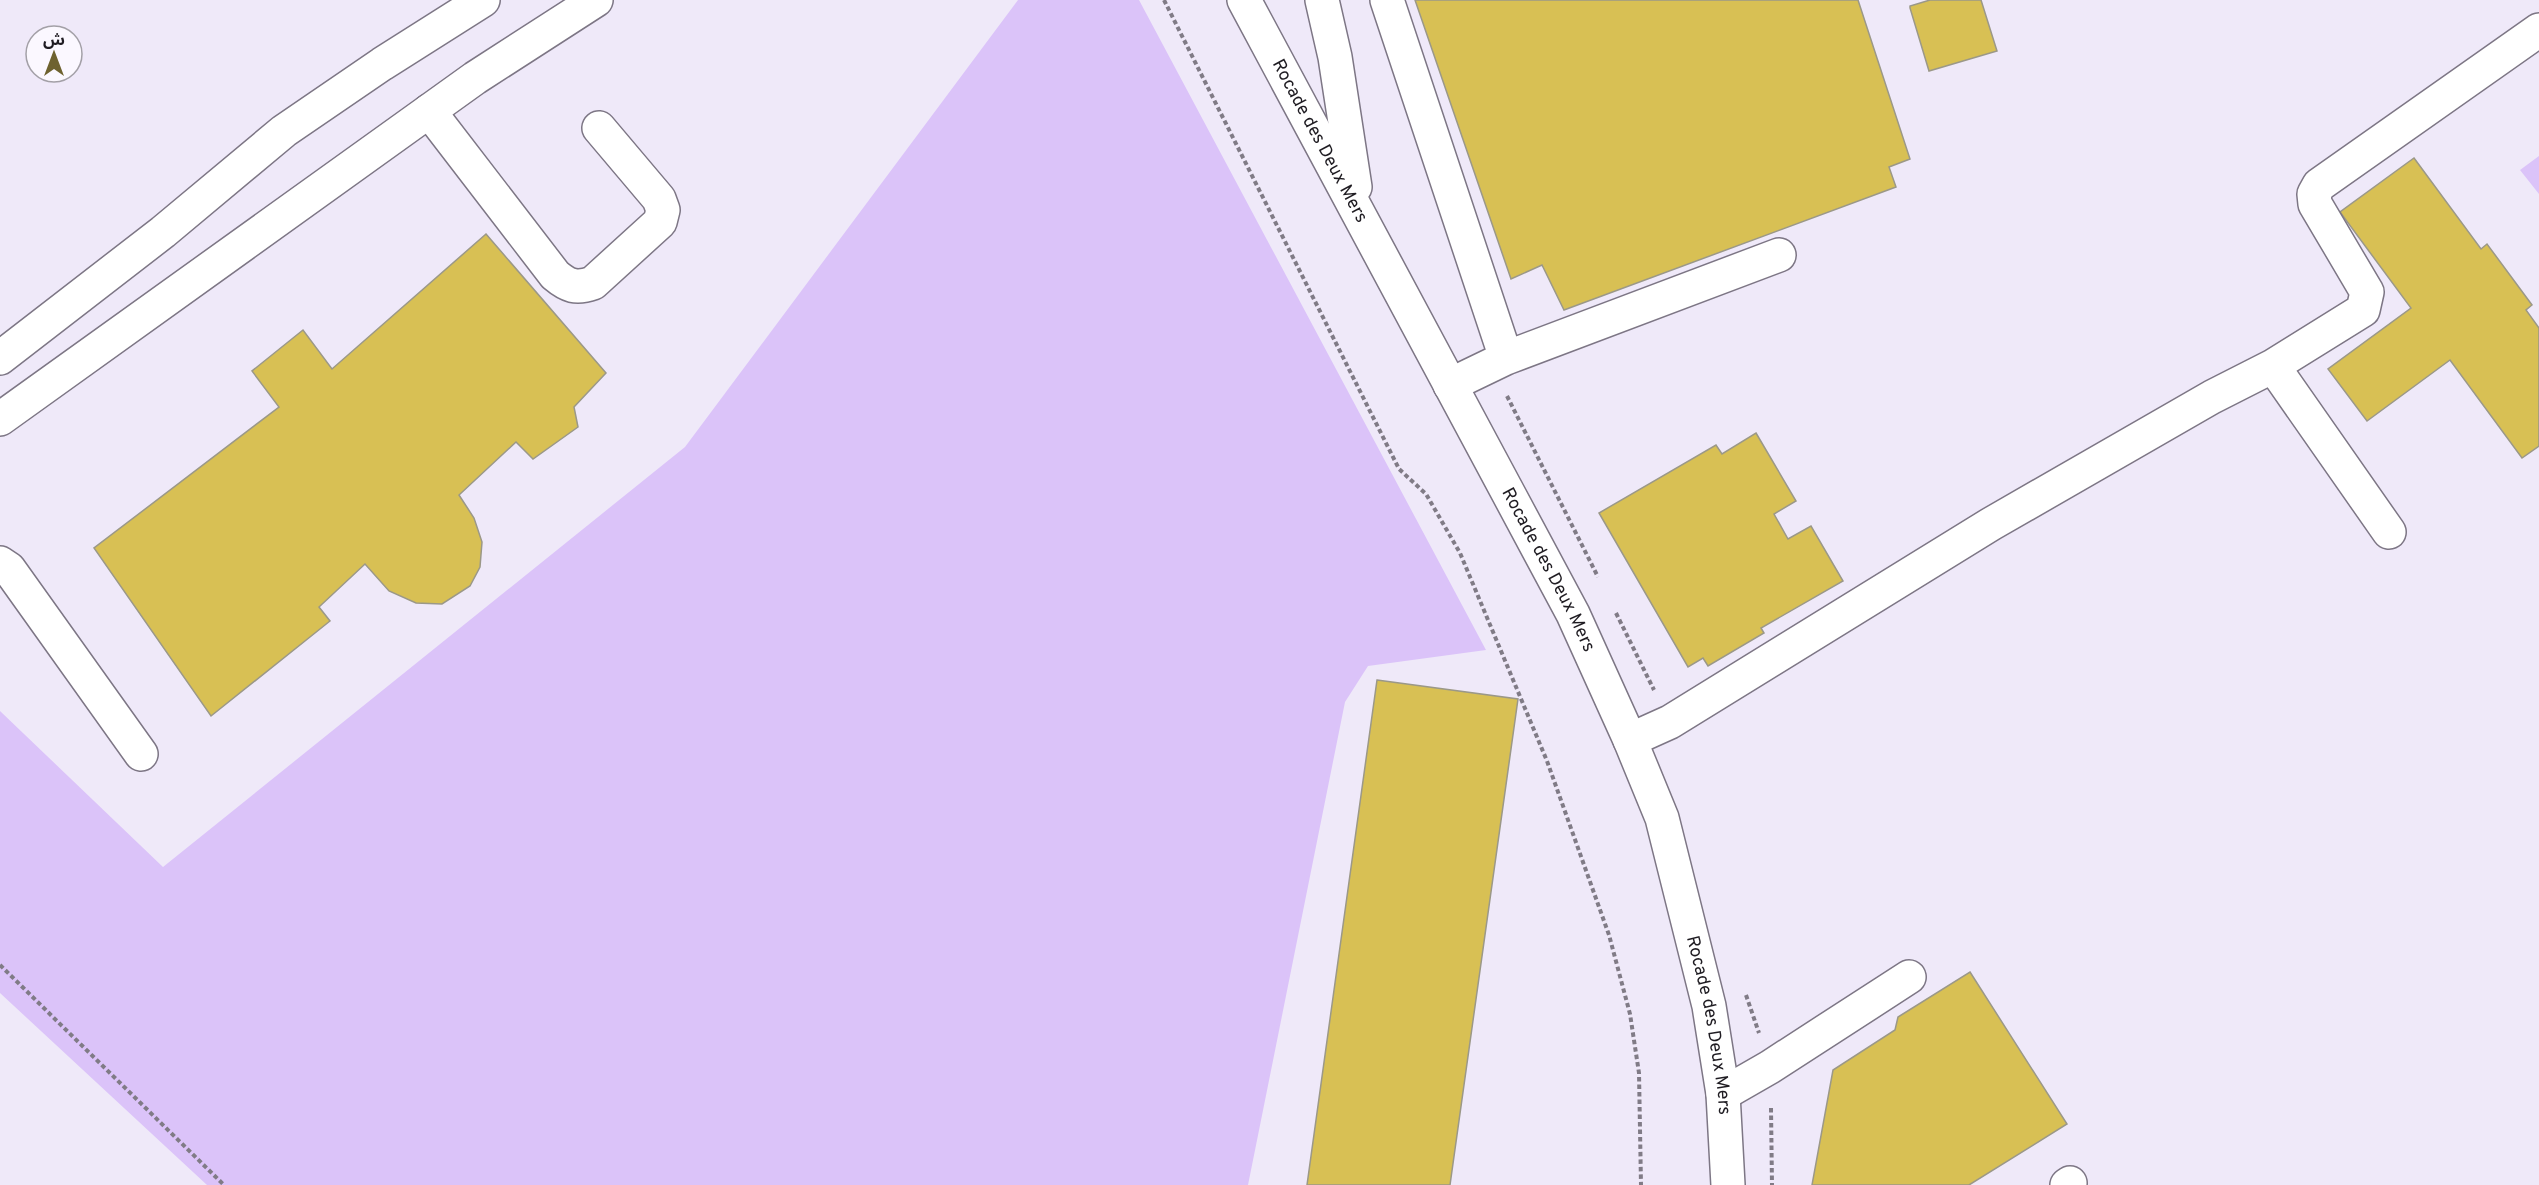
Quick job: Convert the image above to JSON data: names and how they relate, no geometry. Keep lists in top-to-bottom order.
{
  "streets": {
    "main road": ["Rocade des Deux Mers"]
  },
  "north": "top"
}
